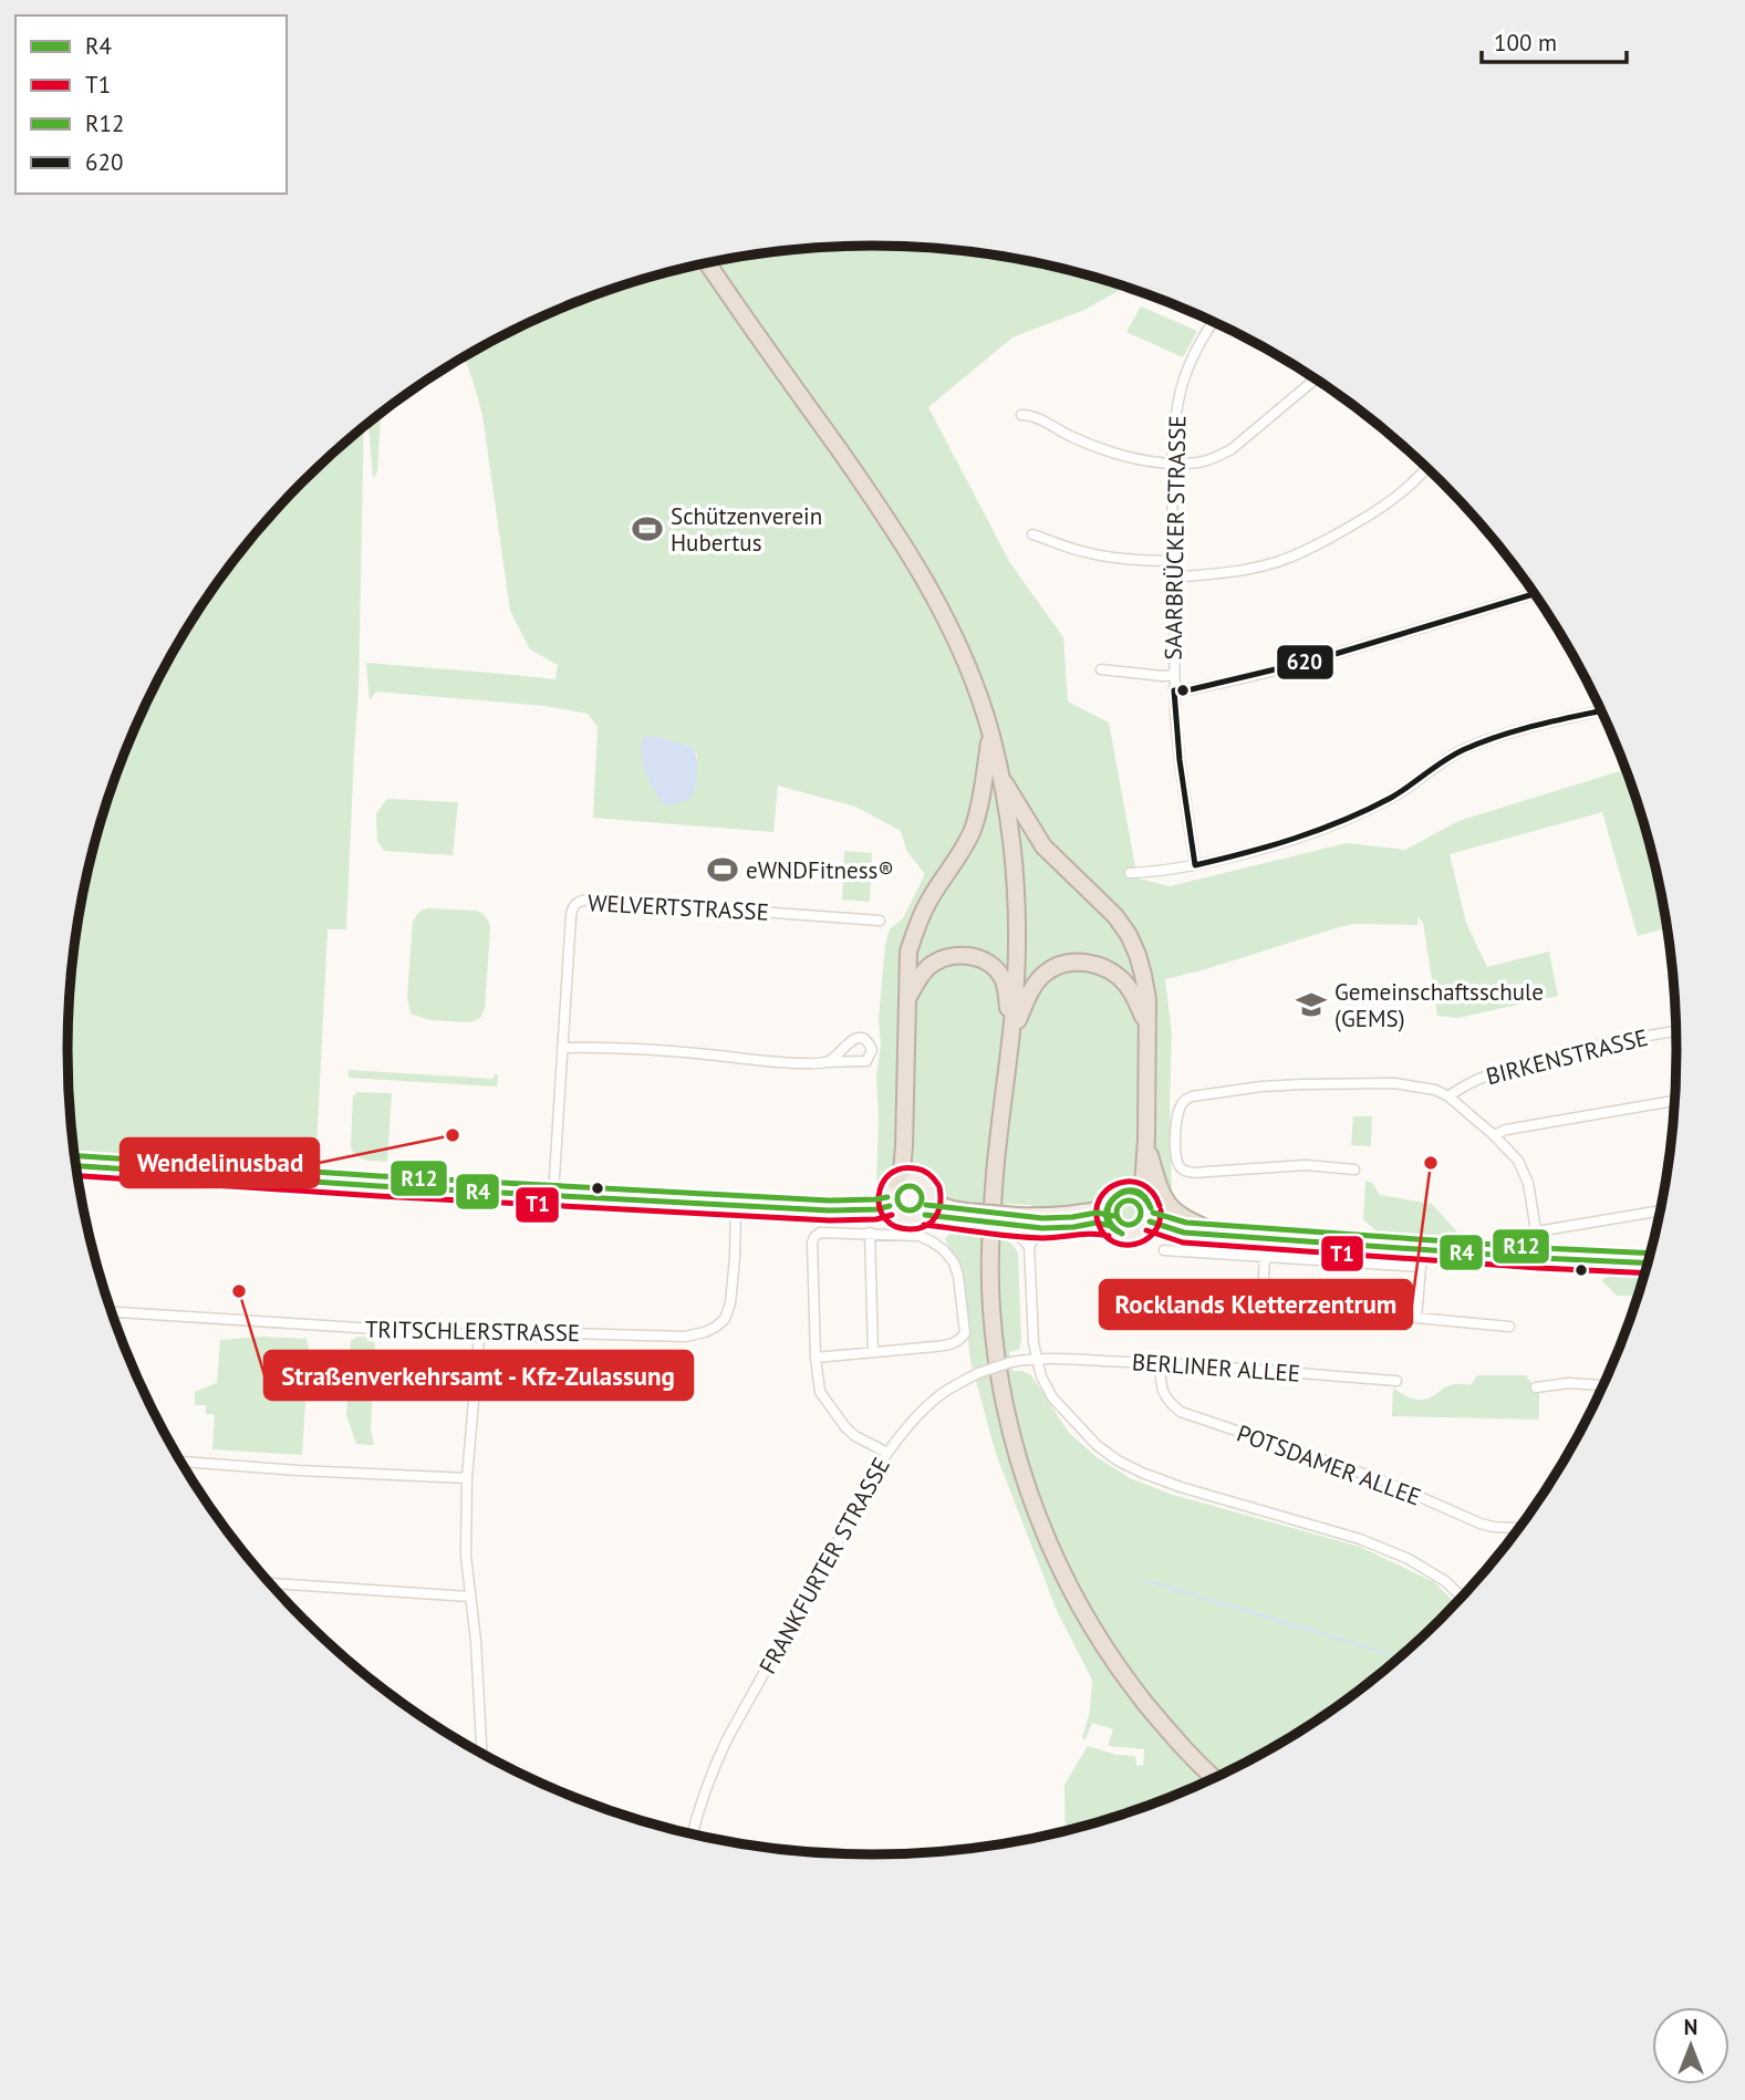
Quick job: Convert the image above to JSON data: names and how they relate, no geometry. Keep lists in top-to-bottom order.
{
  "streets": {
    "street": [
      "SAARBRÜCKER STRASSE",
      "WELVERTSTRASSE",
      "BIRKENSTRASSE",
      "TRITSCHLERSTRASSE",
      "BERLINER ALLEE",
      "POTSDAMER ALLEE",
      "FRANKFURTER STRASSE"
    ]
  },
  "crossings": [
    ["BERLINER ALLEE", "POTSDAMER ALLEE"],
    ["BERLINER ALLEE", "FRANKFURTER STRASSE"]
  ],
  "places": {
    "sports": ["Schützenverein Hubertus", "eWNDFitness®"],
    "school or university": ["Gemeinschaftsschule (GEMS)"],
    "other": ["Wendelinusbad", "Rocklands Kletterzentrum", "Straßenverkehrsamt - Kfz-Zulassung"]
  },
  "lines": [
    "transit line 620",
    "transit line R12",
    "transit line R4",
    "transit line T1"
  ],
  "legend": [
    "R4",
    "T1",
    "R12",
    "620"
  ],
  "scale_bar": "100 m",
  "north": "top"
}
